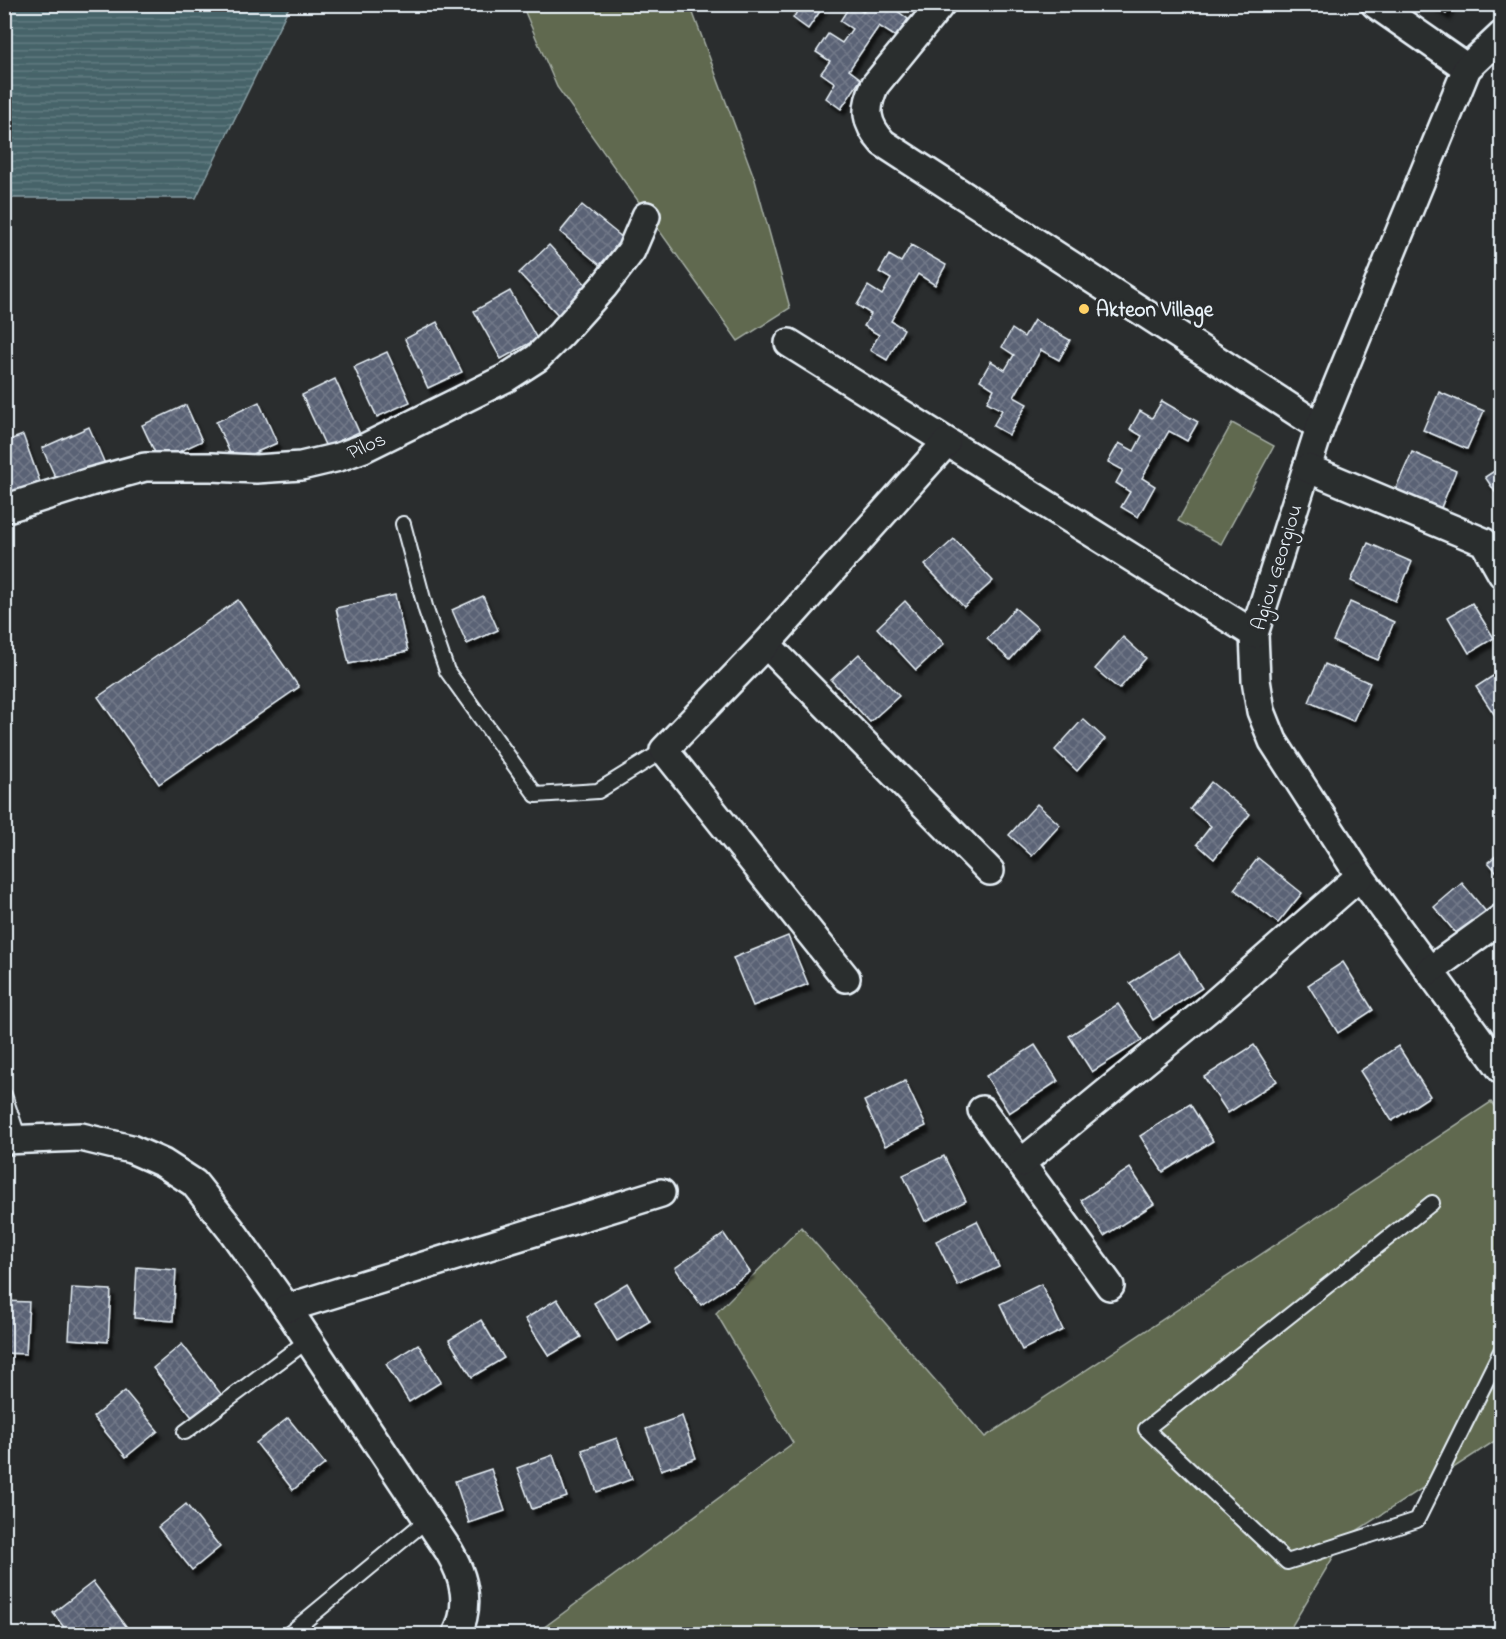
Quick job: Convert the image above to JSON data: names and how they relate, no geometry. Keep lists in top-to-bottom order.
{
  "streets": {
    "street": ["Pilos", "Agiou Georgiou"]
  },
  "places": ["Akteon Village"]
}
